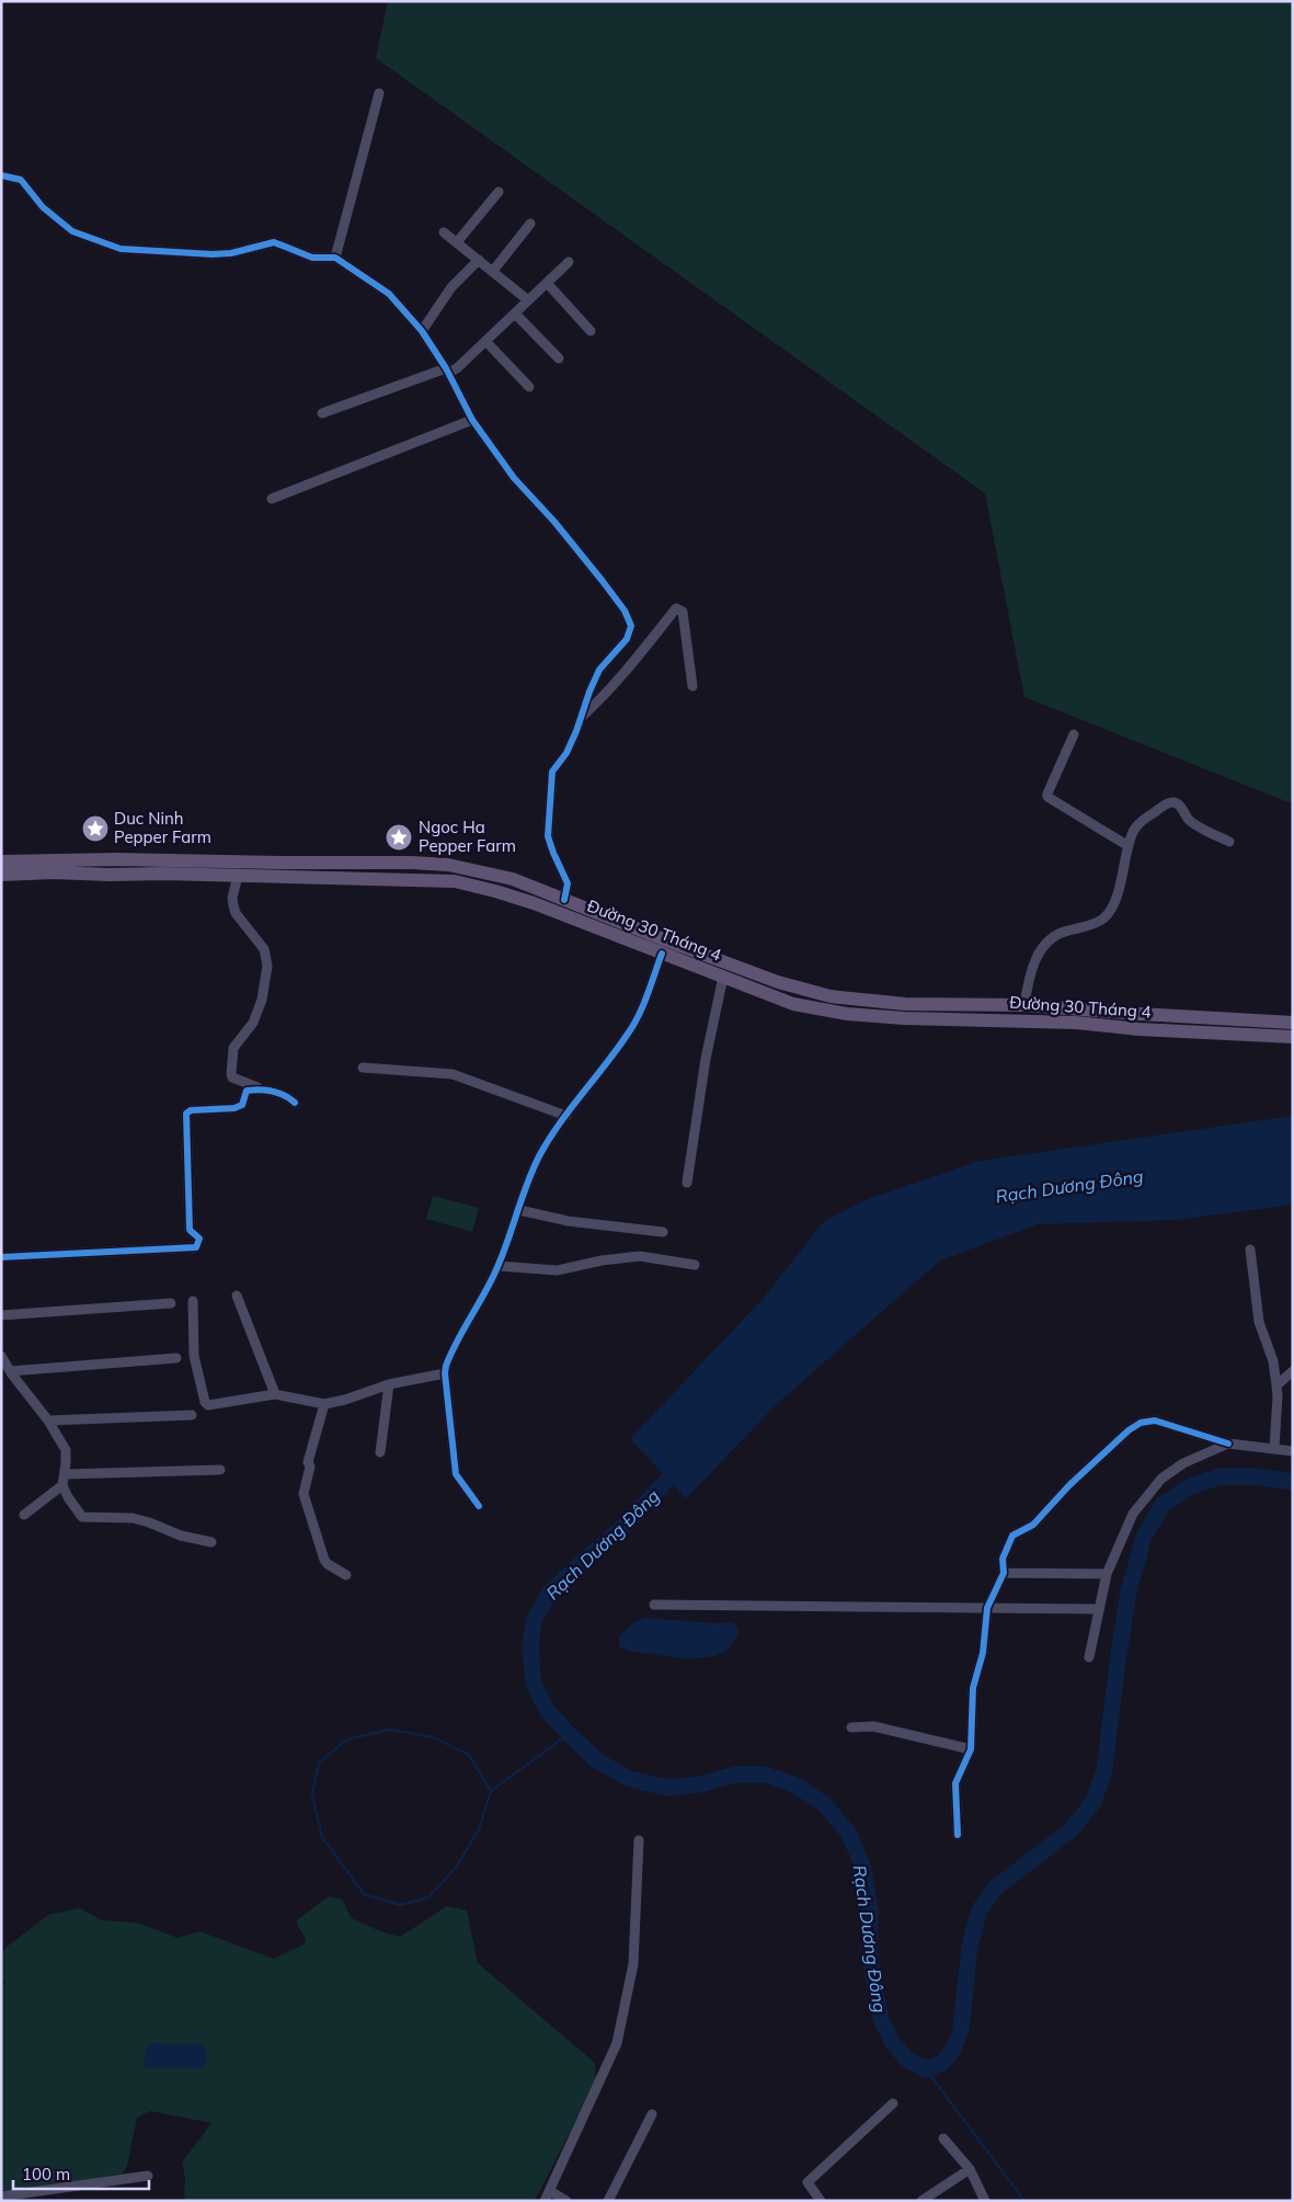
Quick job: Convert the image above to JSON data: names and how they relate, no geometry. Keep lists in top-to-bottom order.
{
  "streets": {
    "main road": ["Đường 30 Tháng 4"]
  },
  "water": ["Rạch Dương Đông"],
  "places": {
    "place": ["Duc Ninh Pepper Farm", "Ngoc Ha Pepper Farm"]
  },
  "scale_bar": "100 m"
}
